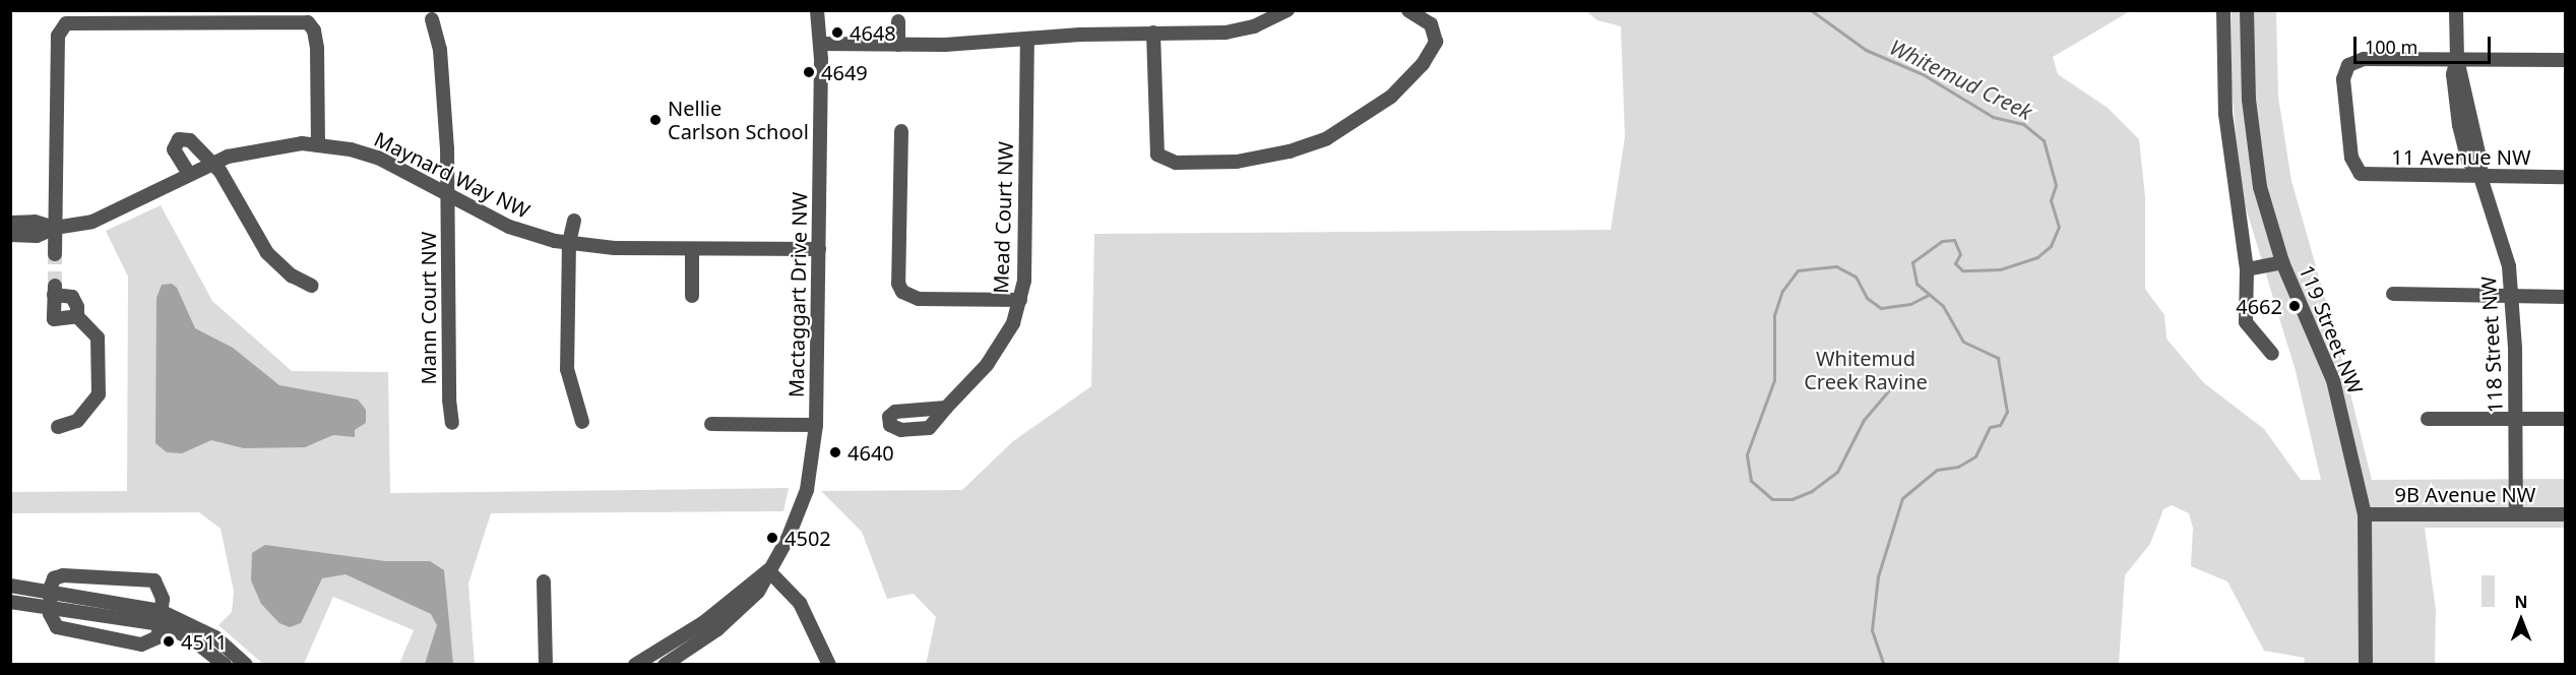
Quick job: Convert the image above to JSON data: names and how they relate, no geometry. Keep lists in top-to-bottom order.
{
  "streets": {
    "street": [
      "11 Avenue NW",
      "Maynard Way NW",
      "Mead Court NW",
      "Mactaggart Drive NW",
      "Mann Court NW",
      "119 Street NW",
      "118 Street NW",
      "9B Avenue NW"
    ]
  },
  "crossings": [
    ["11 Avenue NW", "118 Street NW"],
    ["Maynard Way NW", "Mactaggart Drive NW"],
    ["Maynard Way NW", "Mann Court NW"],
    ["119 Street NW", "9B Avenue NW"],
    ["118 Street NW", "9B Avenue NW"]
  ],
  "water": ["Whitemud Creek"],
  "parks": ["Whitemud Creek Ravine"],
  "places": [
    "4648",
    "4649",
    "Nellie Carlson School",
    "4662",
    "4640",
    "4502",
    "4511"
  ],
  "scale_bar": "100 m",
  "north": "top"
}
